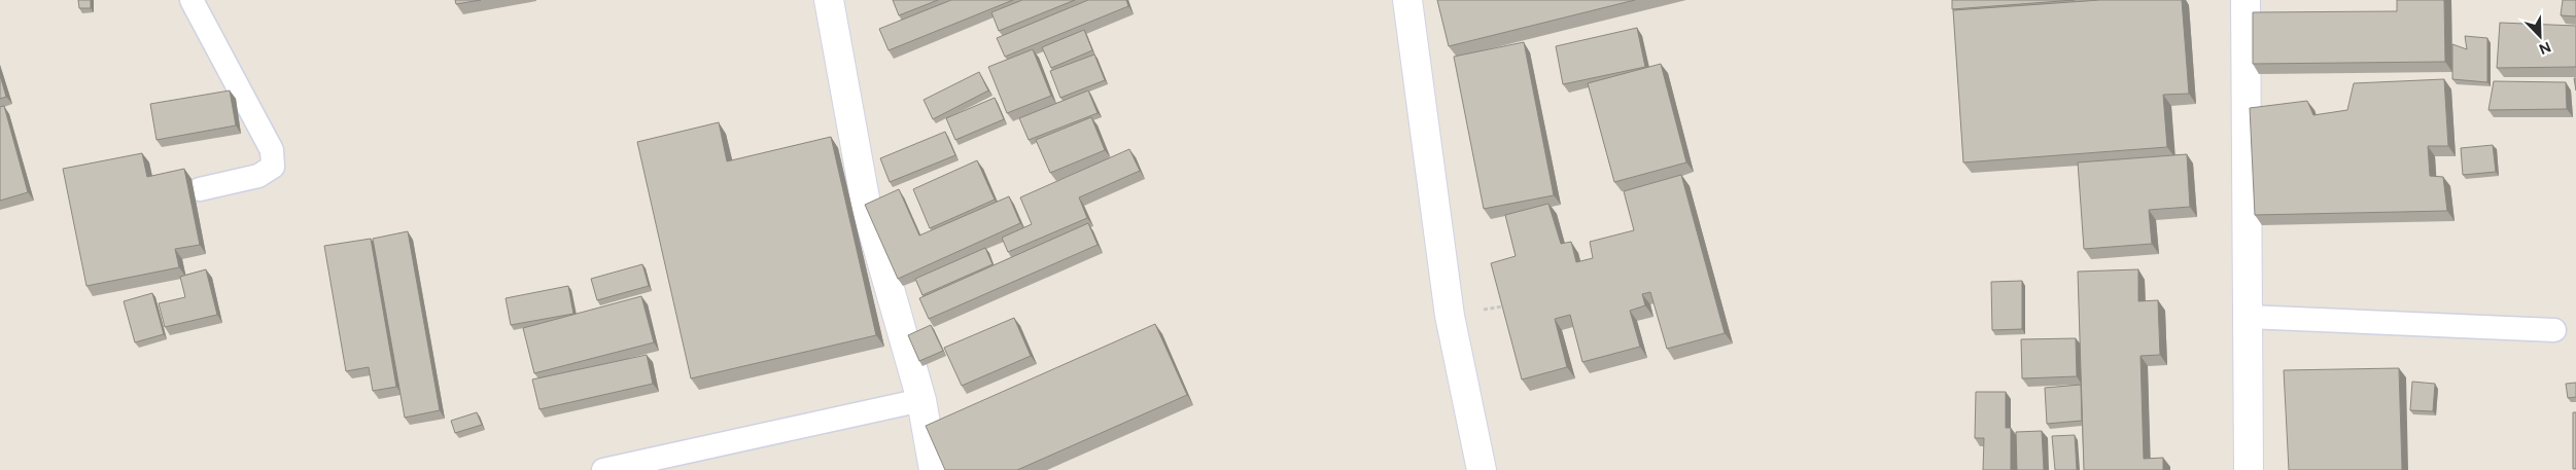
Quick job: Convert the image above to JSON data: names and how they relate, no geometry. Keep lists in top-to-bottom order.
{
  "north": "bottom right"
}
